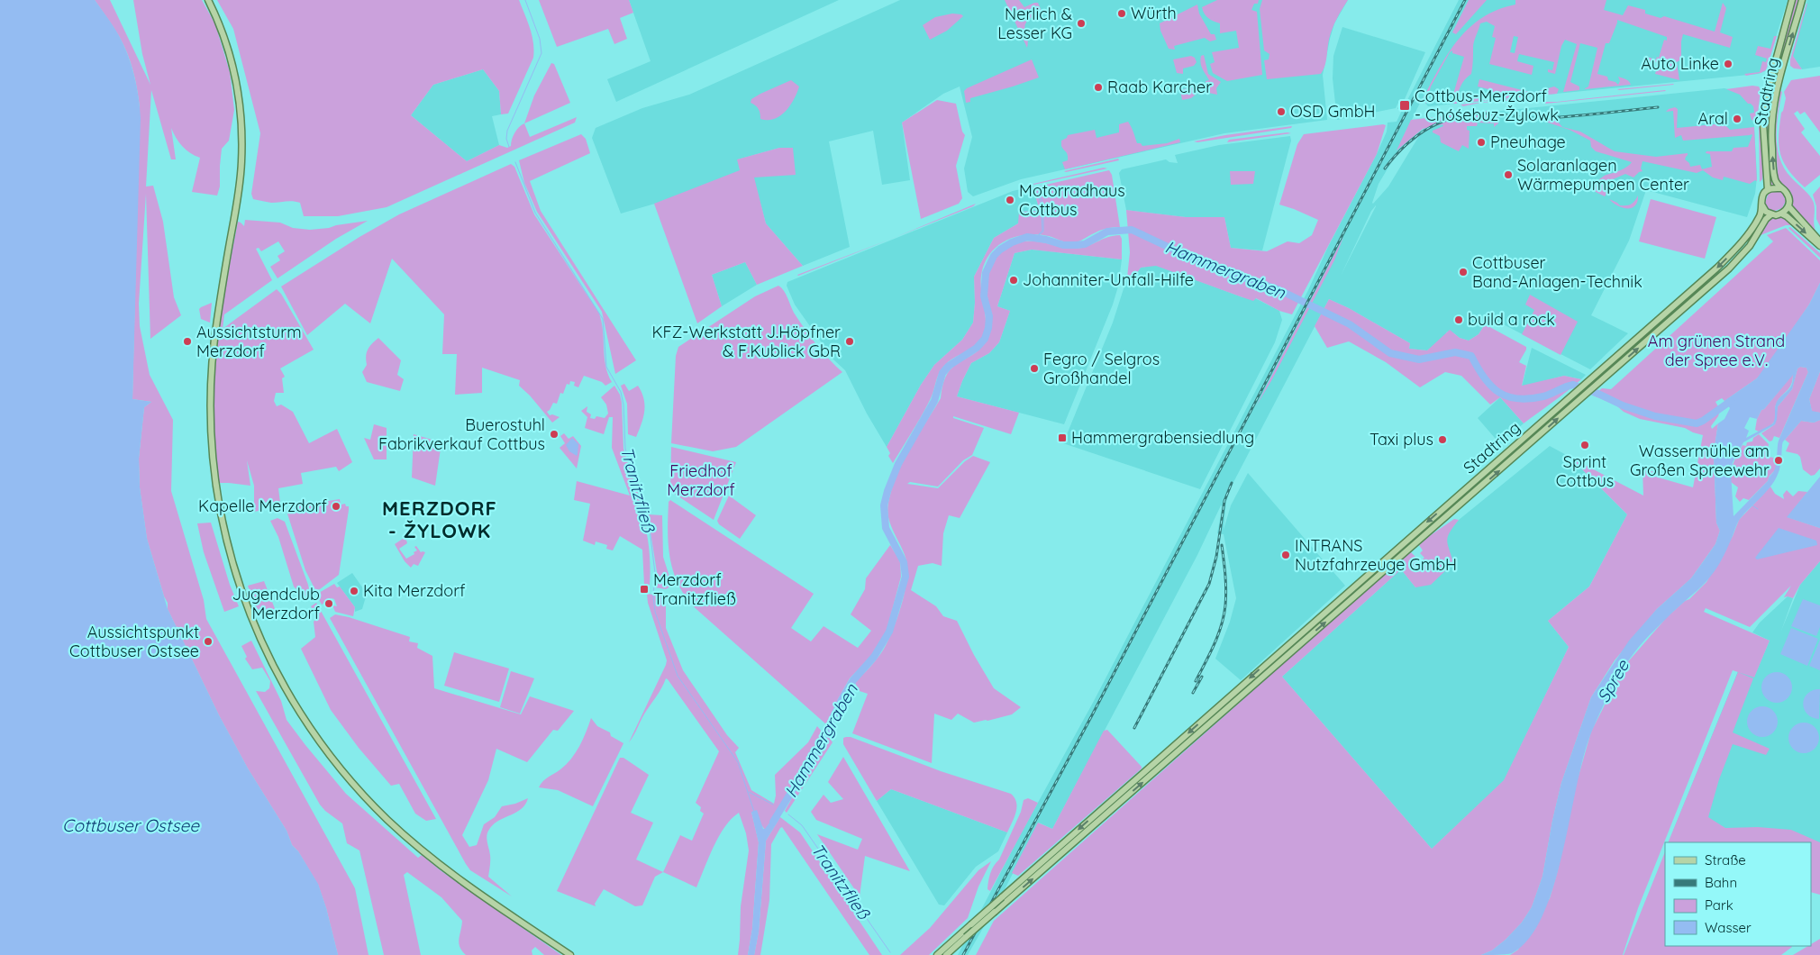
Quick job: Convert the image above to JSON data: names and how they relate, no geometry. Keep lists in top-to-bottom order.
{
  "streets": {
    "main road": ["Stadtring"]
  },
  "districts": ["MERZDORF - ŽYLOWK"],
  "water": [
    "Hammergraben",
    "Tranitzfließ",
    "Spree",
    "Cottbuser Ostsee"
  ],
  "parks": ["Am grünen Strand der Spree e.V.", "Friedhof Merzdorf"],
  "places": {
    "other": [
      "Würth",
      "Nerlich & Lesser KG",
      "Auto Linke",
      "Raab Karcher",
      "OSD GmbH",
      "Aral",
      "Pneuhage",
      "Solaranlagen Wärmepumpen Center",
      "Motorradhaus Cottbus",
      "Cottbuser Band-Anlagen-Technik",
      "Johanniter-Unfall-Hilfe",
      "build a rock",
      "Aussichtsturm Merzdorf",
      "KFZ-Werkstatt J.Höpfner & F.Kublick GbR",
      "Fegro / Selgros Großhandel",
      "Buerostuhl Fabrikverkauf Cottbus",
      "Taxi plus",
      "Sprint Cottbus",
      "Wassermühle am Großen Spreewehr",
      "Kapelle Merzdorf",
      "INTRANS Nutzfahrzeuge GmbH",
      "Kita Merzdorf",
      "Jugendclub Merzdorf",
      "Aussichtspunkt Cottbuser Ostsee"
    ],
    "transit": ["Cottbus-Merzdorf - Chóśebuz-Žylowk", "Hammergrabensiedlung", "Merzdorf Tranitzfließ"]
  },
  "legend": [
    "Straße",
    "Bahn",
    "Park",
    "Wasser"
  ]
}
